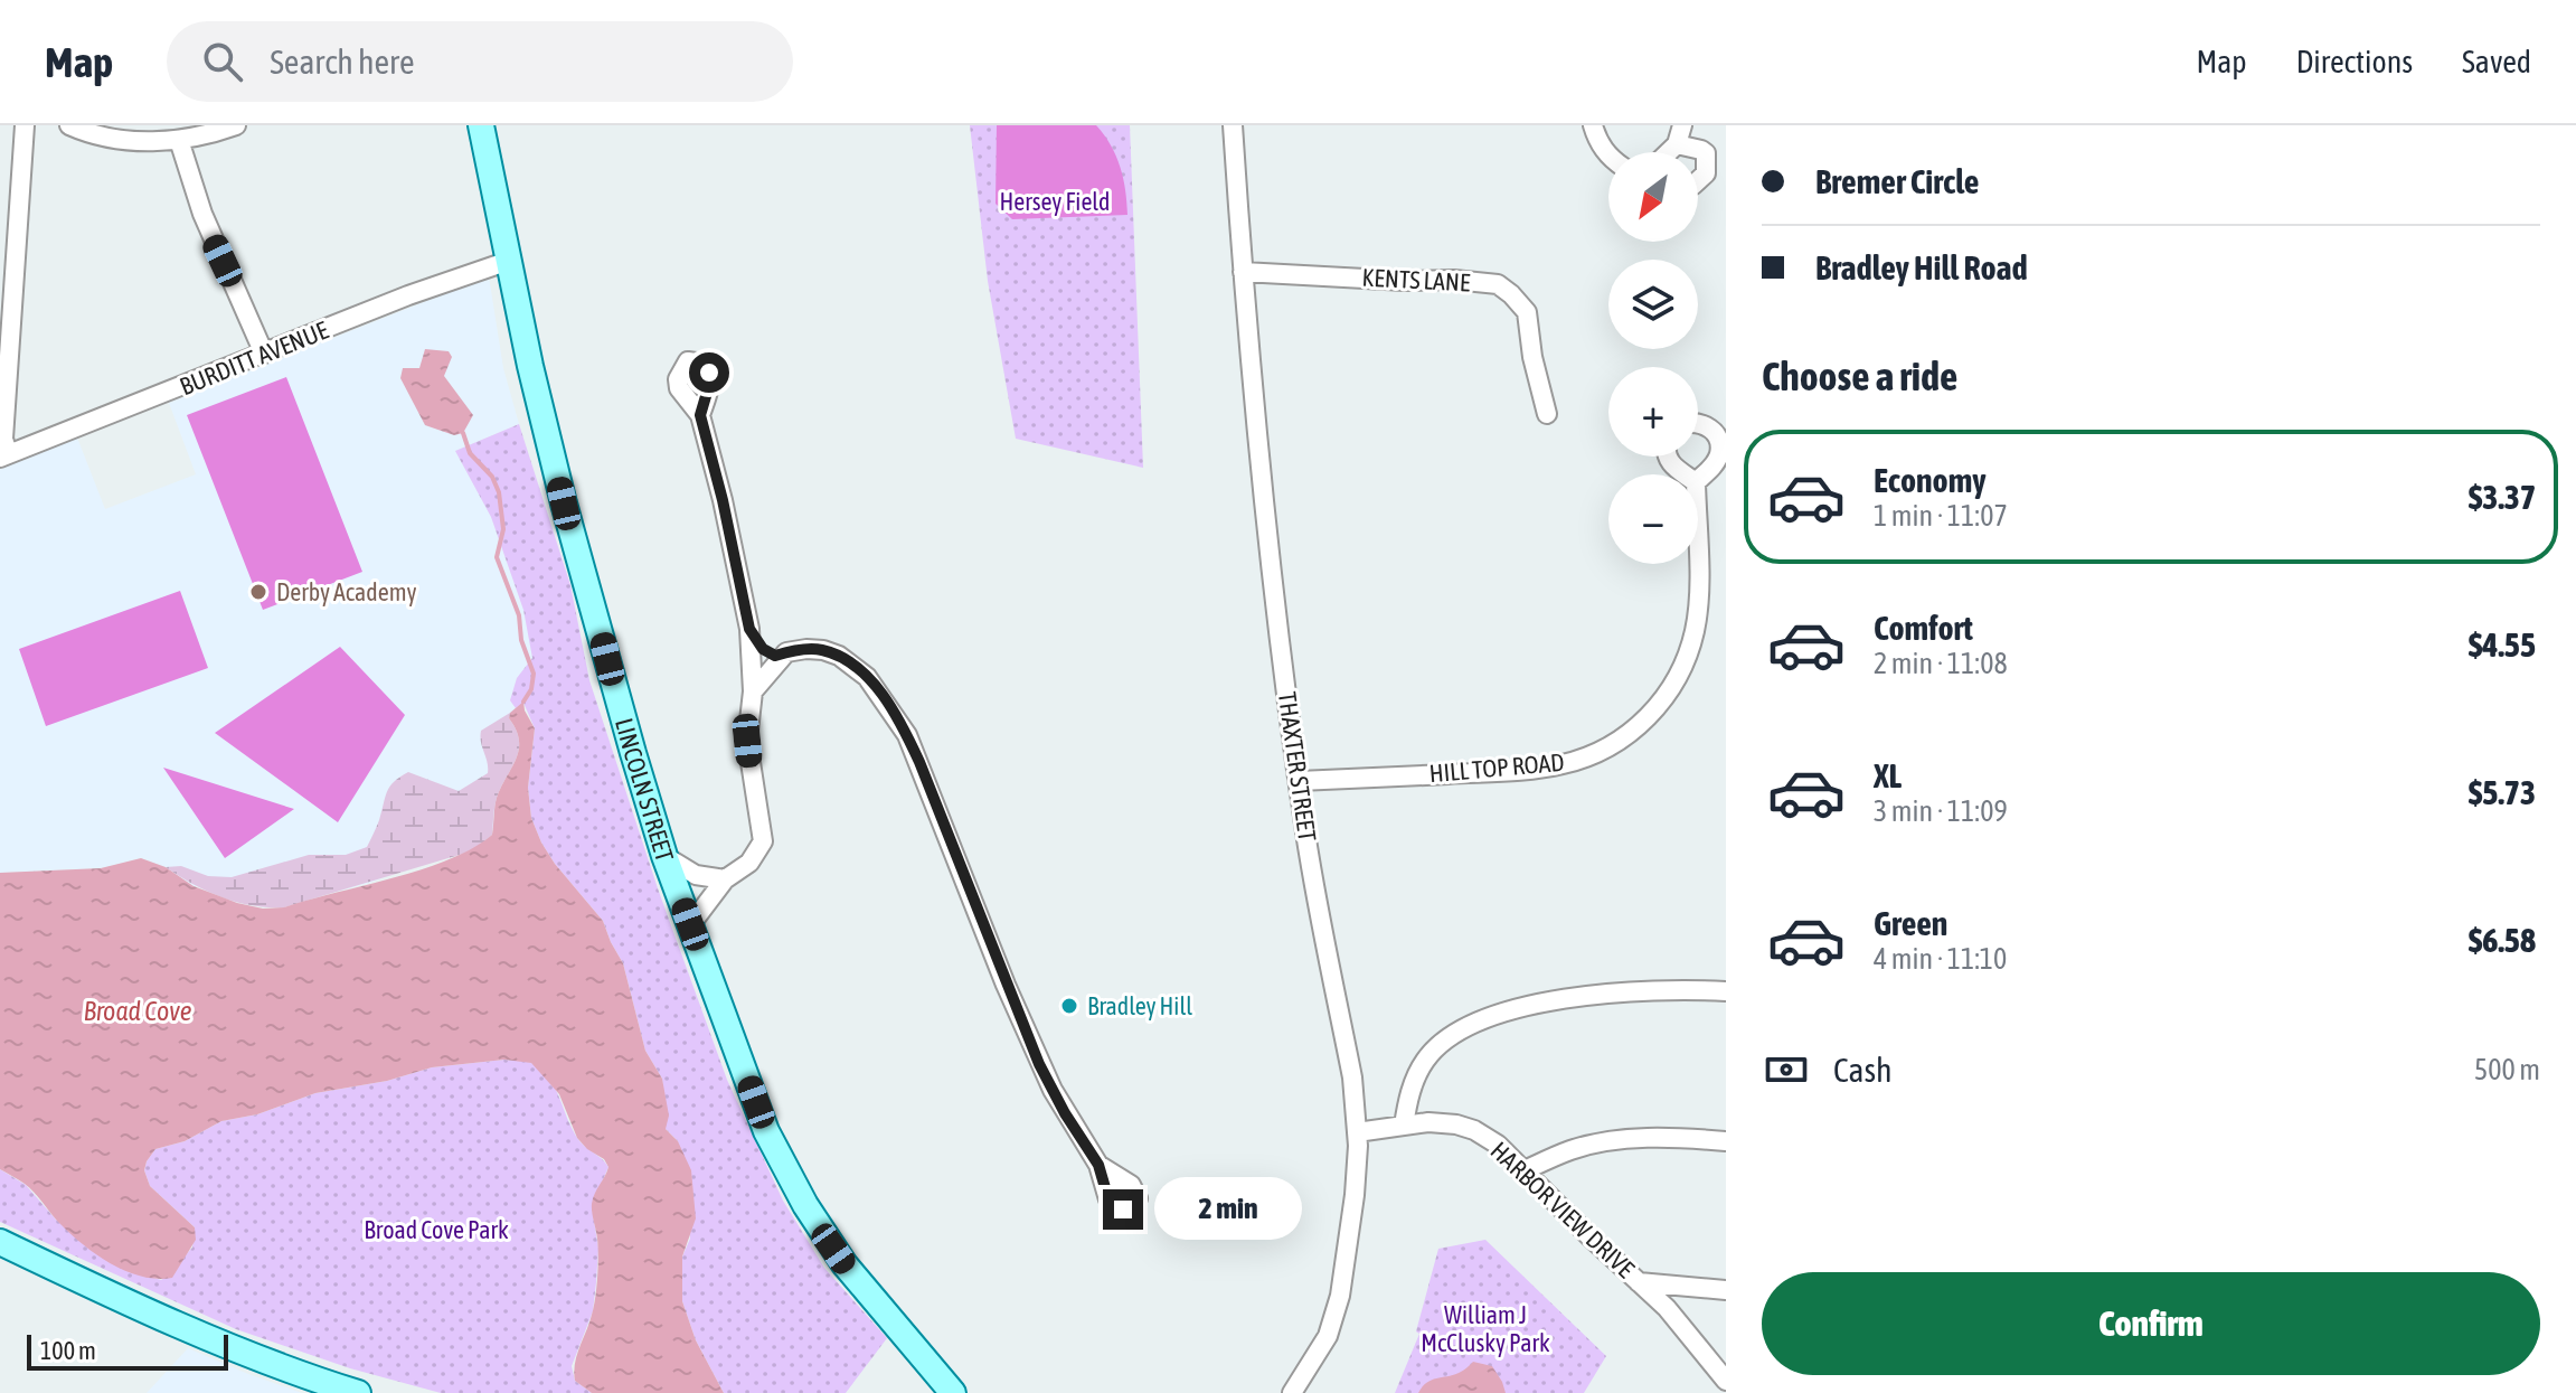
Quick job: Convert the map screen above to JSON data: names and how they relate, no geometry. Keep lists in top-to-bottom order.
{
  "streets": {
    "main road": ["LINCOLN STREET"],
    "street": [
      "KENTS LANE",
      "BURDITT AVENUE",
      "THAXTER STREET",
      "HILL TOP ROAD",
      "HARBOR VIEW DRIVE"
    ]
  },
  "crossings": [
    ["KENTS LANE", "THAXTER STREET"],
    ["BURDITT AVENUE", "LINCOLN STREET"],
    ["THAXTER STREET", "HILL TOP ROAD"],
    ["THAXTER STREET", "HARBOR VIEW DRIVE"]
  ],
  "water": ["Broad Cove"],
  "parks": ["Hersey Field", "Broad Cove Park", "William J McClusky Park"],
  "places": ["Derby Academy", "Bradley Hill"],
  "scale_bar": "100 m",
  "north": "bottom left",
  "page": {
    "header": "Map",
    "search": "Search here",
    "nav": ["Map", "Directions", "Saved"],
    "banner": ["Bremer Circle", "Bradley Hill Road"],
    "map_buttons": ["+", "−"],
    "heading": "Choose a ride",
    "list": [
      {
        "name": "Economy",
        "note": "1 min · 11:07",
        "value": "$3.37"
      },
      {
        "name": "Comfort",
        "note": "2 min · 11:08",
        "value": "$4.55"
      },
      {
        "name": "XL",
        "note": "3 min · 11:09",
        "value": "$5.73"
      },
      {
        "name": "Green",
        "note": "4 min · 11:10",
        "value": "$6.58"
      }
    ],
    "pay": ["Cash", "500 m"],
    "bubble": "2 min",
    "buttons": "Confirm",
    "scale": "100 m"
  }
}
